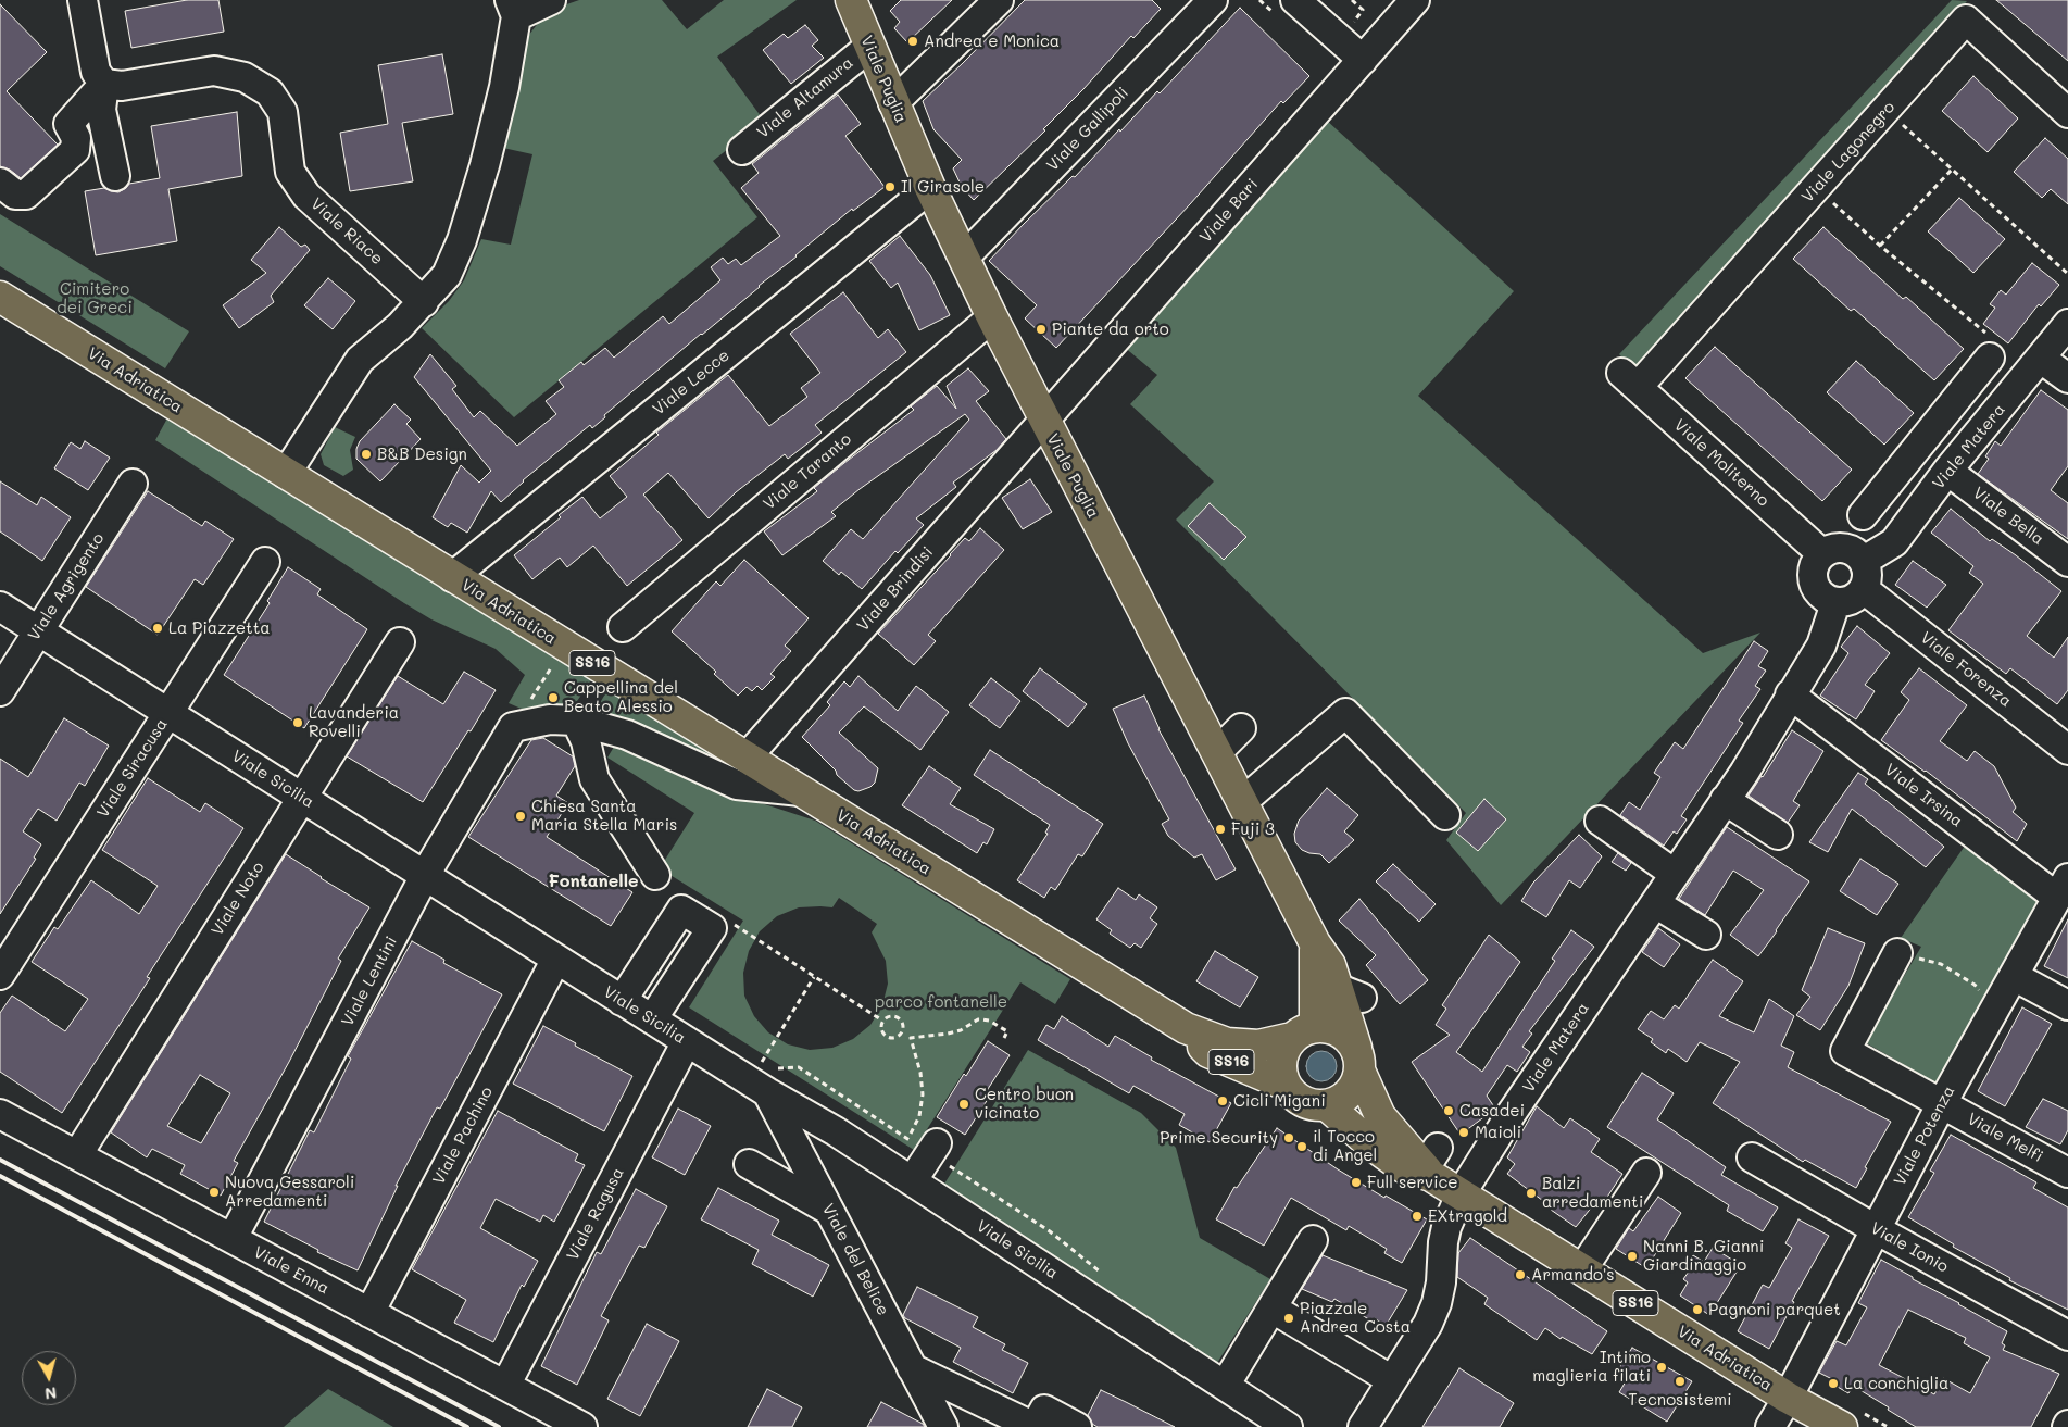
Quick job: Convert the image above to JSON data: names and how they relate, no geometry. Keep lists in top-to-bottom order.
{
  "streets": {
    "main road": ["Viale Puglia", "Via Adriatica", "SS16"],
    "street": [
      "Viale Altamura",
      "Viale Gallipoli",
      "Viale Lagonegro",
      "Viale Bari",
      "Viale Riace",
      "Viale Lecce",
      "Viale Matera",
      "Viale Moliterno",
      "Viale Taranto",
      "Viale Bella",
      "Viale Agrigento",
      "Viale Brindisi",
      "Viale Forenza",
      "Viale Siracusa",
      "Viale Sicilia",
      "Viale Irsina",
      "Viale Noto",
      "Viale Lentini",
      "Viale Pachino",
      "Viale Potenza",
      "Viale Melfi",
      "Viale Ragusa",
      "Viale Ionio",
      "Viale del Belice",
      "Viale Enna"
    ]
  },
  "crossings": [
    ["Viale Puglia", "Viale Altamura"],
    ["Viale Puglia", "Viale Gallipoli"],
    ["Viale Puglia", "Viale Bari"],
    ["Viale Puglia", "Via Adriatica"],
    ["Viale Puglia", "Viale Lecce"],
    ["Viale Puglia", "Viale Taranto"],
    ["Viale Puglia", "Viale Brindisi"],
    ["Viale Puglia", "SS16"],
    ["Viale Lagonegro", "Viale Moliterno"],
    ["Viale Bari", "Viale Brindisi"],
    ["Via Adriatica", "Viale Lecce"],
    ["Via Adriatica", "Viale Matera"],
    ["Via Adriatica", "Viale Brindisi"],
    ["Via Adriatica", "SS16"],
    ["Via Adriatica", "Viale Potenza"],
    ["Viale Matera", "Viale Moliterno"],
    ["Viale Matera", "Viale Bella"],
    ["Viale Matera", "Viale Forenza"],
    ["Viale Matera", "Viale Irsina"],
    ["Viale Moliterno", "Viale Forenza"],
    ["Viale Agrigento", "Viale Sicilia"],
    ["Viale Siracusa", "Viale Sicilia"],
    ["Viale Sicilia", "Viale Noto"],
    ["Viale Sicilia", "Viale Lentini"],
    ["Viale Sicilia", "Viale Pachino"],
    ["Viale Sicilia", "Viale Ragusa"],
    ["Viale Sicilia", "Viale del Belice"],
    ["Viale Irsina", "Viale Potenza"],
    ["Viale Noto", "Viale Enna"],
    ["Viale Lentini", "Viale Enna"],
    ["Viale Pachino", "Viale Enna"],
    ["Viale Potenza", "Viale Melfi"],
    ["Viale Potenza", "Viale Ionio"],
    ["Viale Ragusa", "Viale Enna"]
  ],
  "districts": ["Fontanelle"],
  "parks": ["Cimitero dei Greci", "parco fontanelle"],
  "places": [
    "Andrea e Monica",
    "Il Girasole",
    "Piante da orto",
    "B&B Design",
    "La Piazzetta",
    "Cappellina del Beato Alessio",
    "Lavanderia Rovelli",
    "Chiesa Santa Maria Stella Maris",
    "Fuji 3",
    "Cicli Migani",
    "Centro buon vicinato",
    "Casadei",
    "Maioli",
    "Prime Security",
    "il Tocco di Angel",
    "Full service",
    "Nuova Gessaroli Arredamenti",
    "Balzi arredamenti",
    "EXtragold",
    "Nanni B. Gianni Giardinaggio",
    "Armando's",
    "Pagnoni parquet",
    "Piazzale Andrea Costa",
    "Intimo maglieria filati",
    "Tecnosistemi",
    "La conchiglia"
  ],
  "north": "bottom"
}
